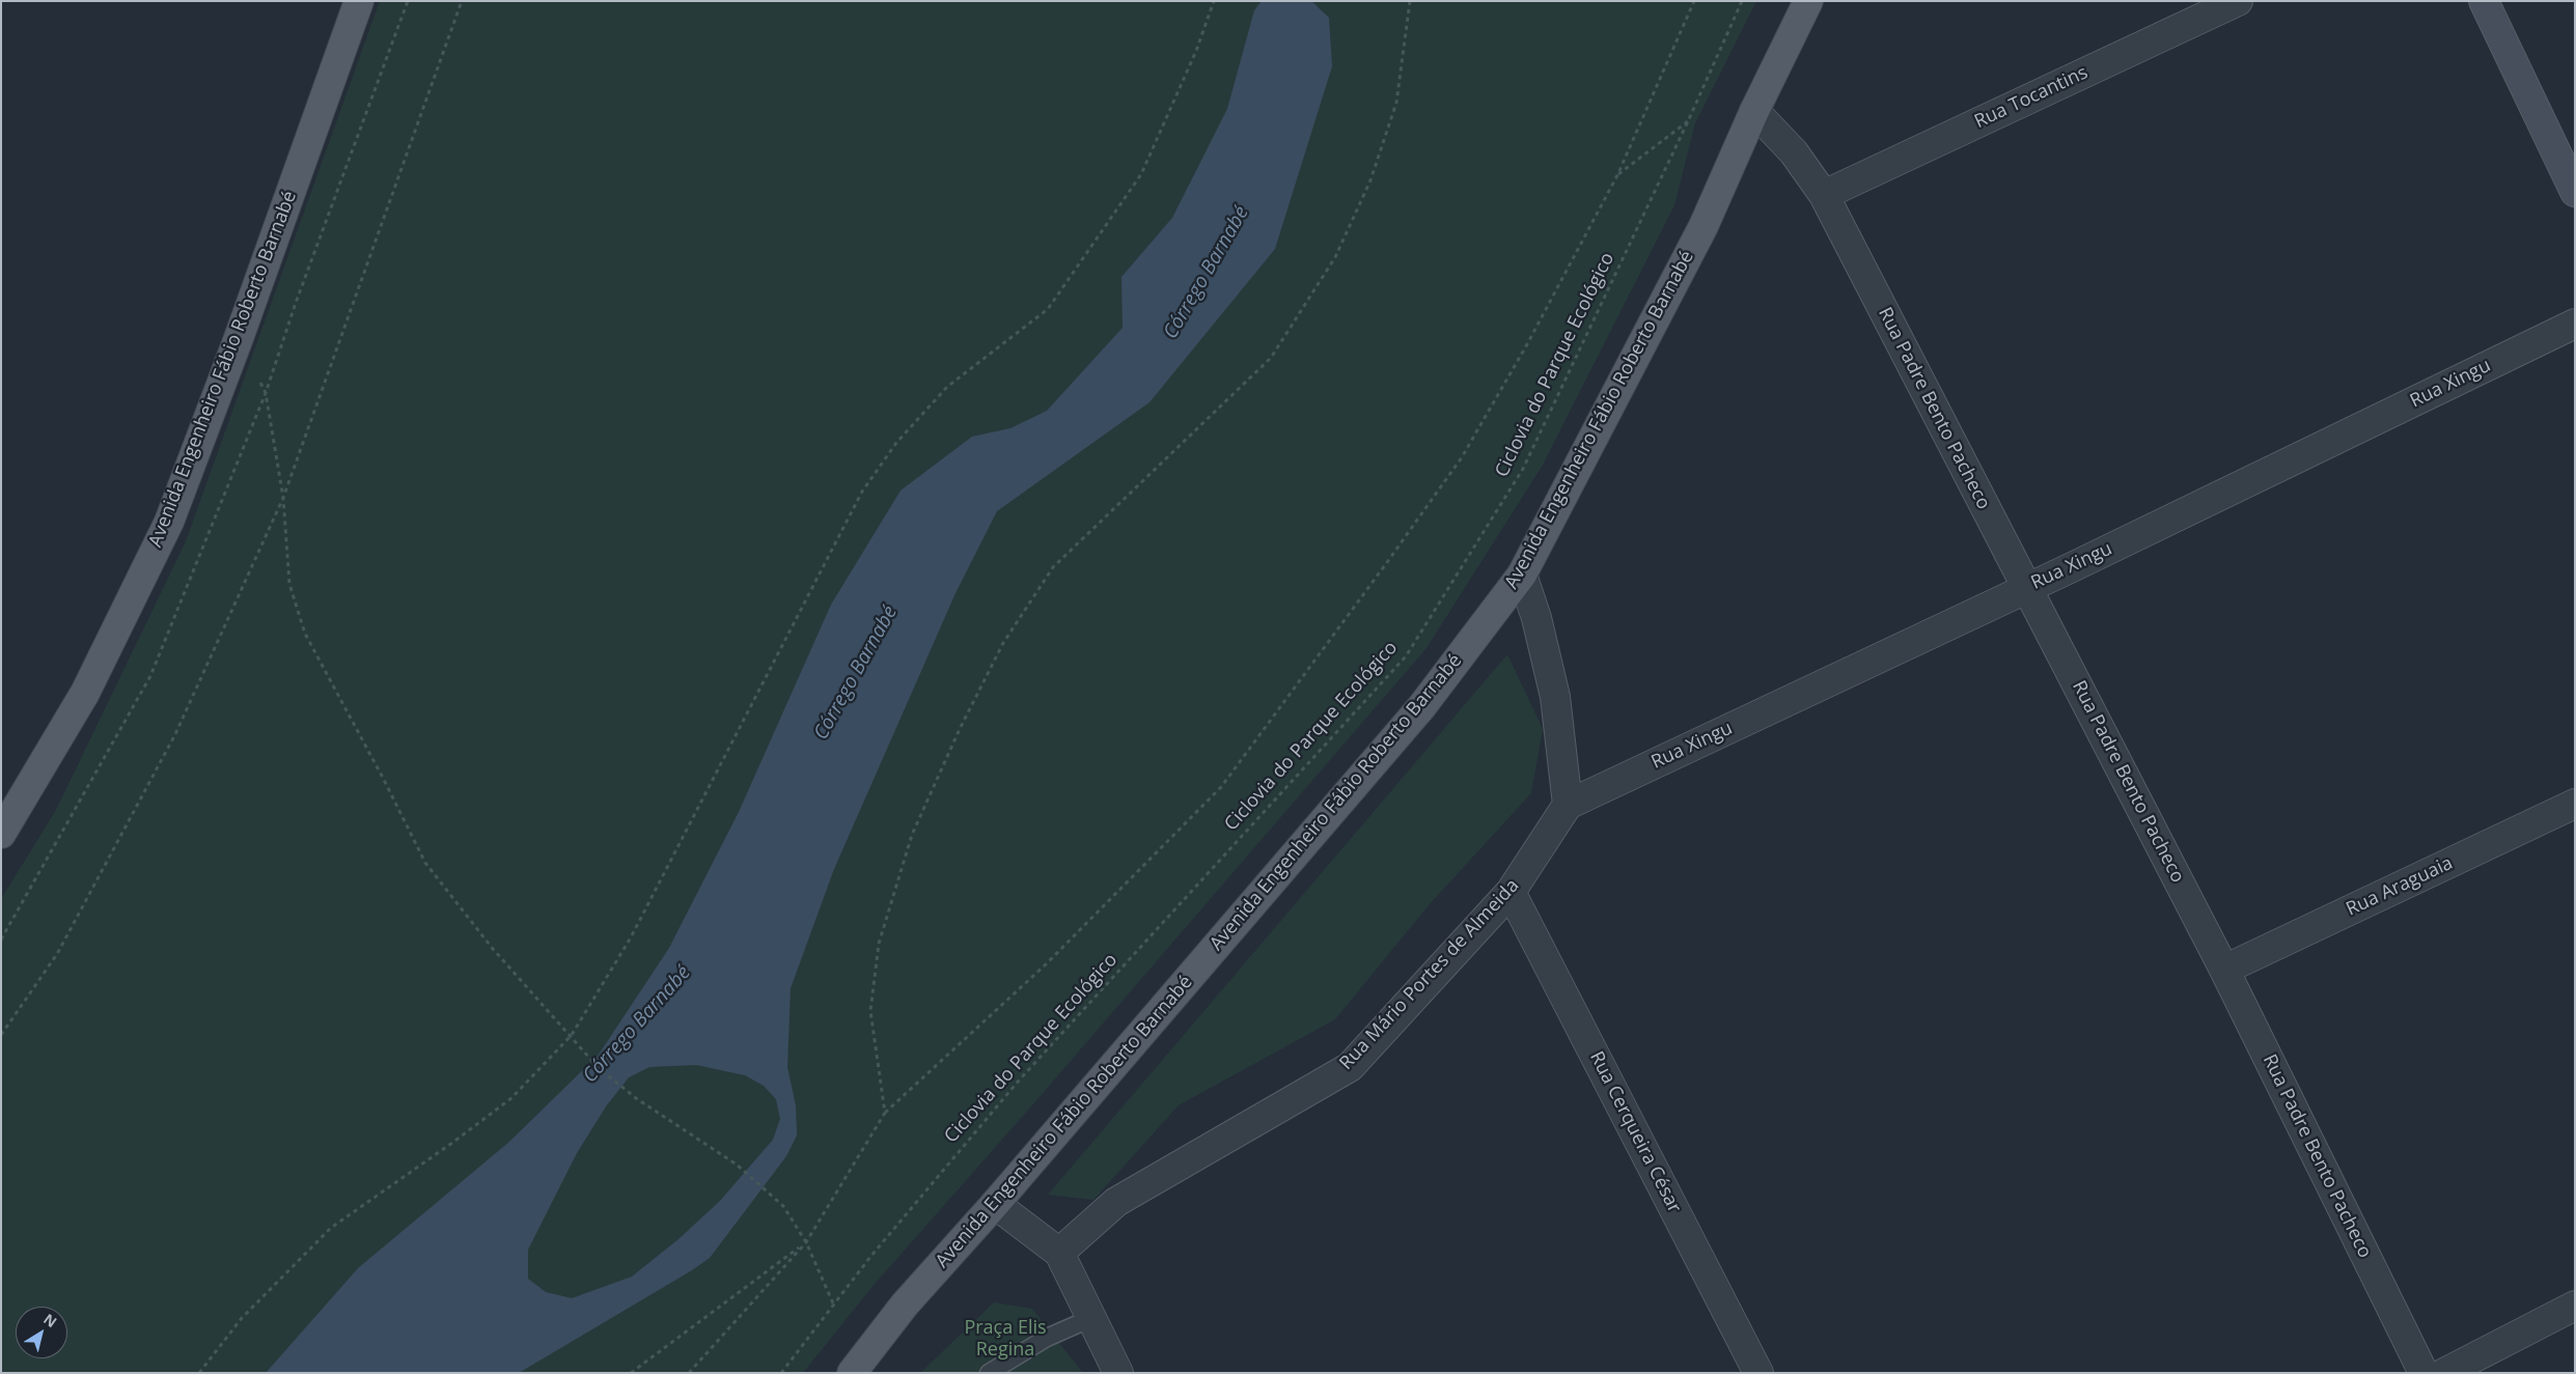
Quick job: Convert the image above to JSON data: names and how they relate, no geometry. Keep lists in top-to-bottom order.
{
  "streets": {
    "main road": ["Avenida Engenheiro Fábio Roberto Barnabé"],
    "street": [
      "Rua Tocantins",
      "Rua Xingu",
      "Rua Padre Bento Pacheco",
      "Rua Araguaia",
      "Rua Mário Portes de Almeida",
      "Rua Cerqueira César"
    ],
    "path": ["Ciclovia do Parque Ecológico"]
  },
  "crossings": [
    ["Rua Tocantins", "Rua Padre Bento Pacheco"],
    ["Avenida Engenheiro Fábio Roberto Barnabé", "Rua Padre Bento Pacheco"],
    ["Rua Xingu", "Rua Padre Bento Pacheco"],
    ["Rua Xingu", "Rua Mário Portes de Almeida"],
    ["Rua Padre Bento Pacheco", "Rua Araguaia"],
    ["Rua Mário Portes de Almeida", "Rua Cerqueira César"]
  ],
  "water": ["Córrego Barnabé"],
  "parks": ["Praça Elis Regina"],
  "north": "top right"
}
